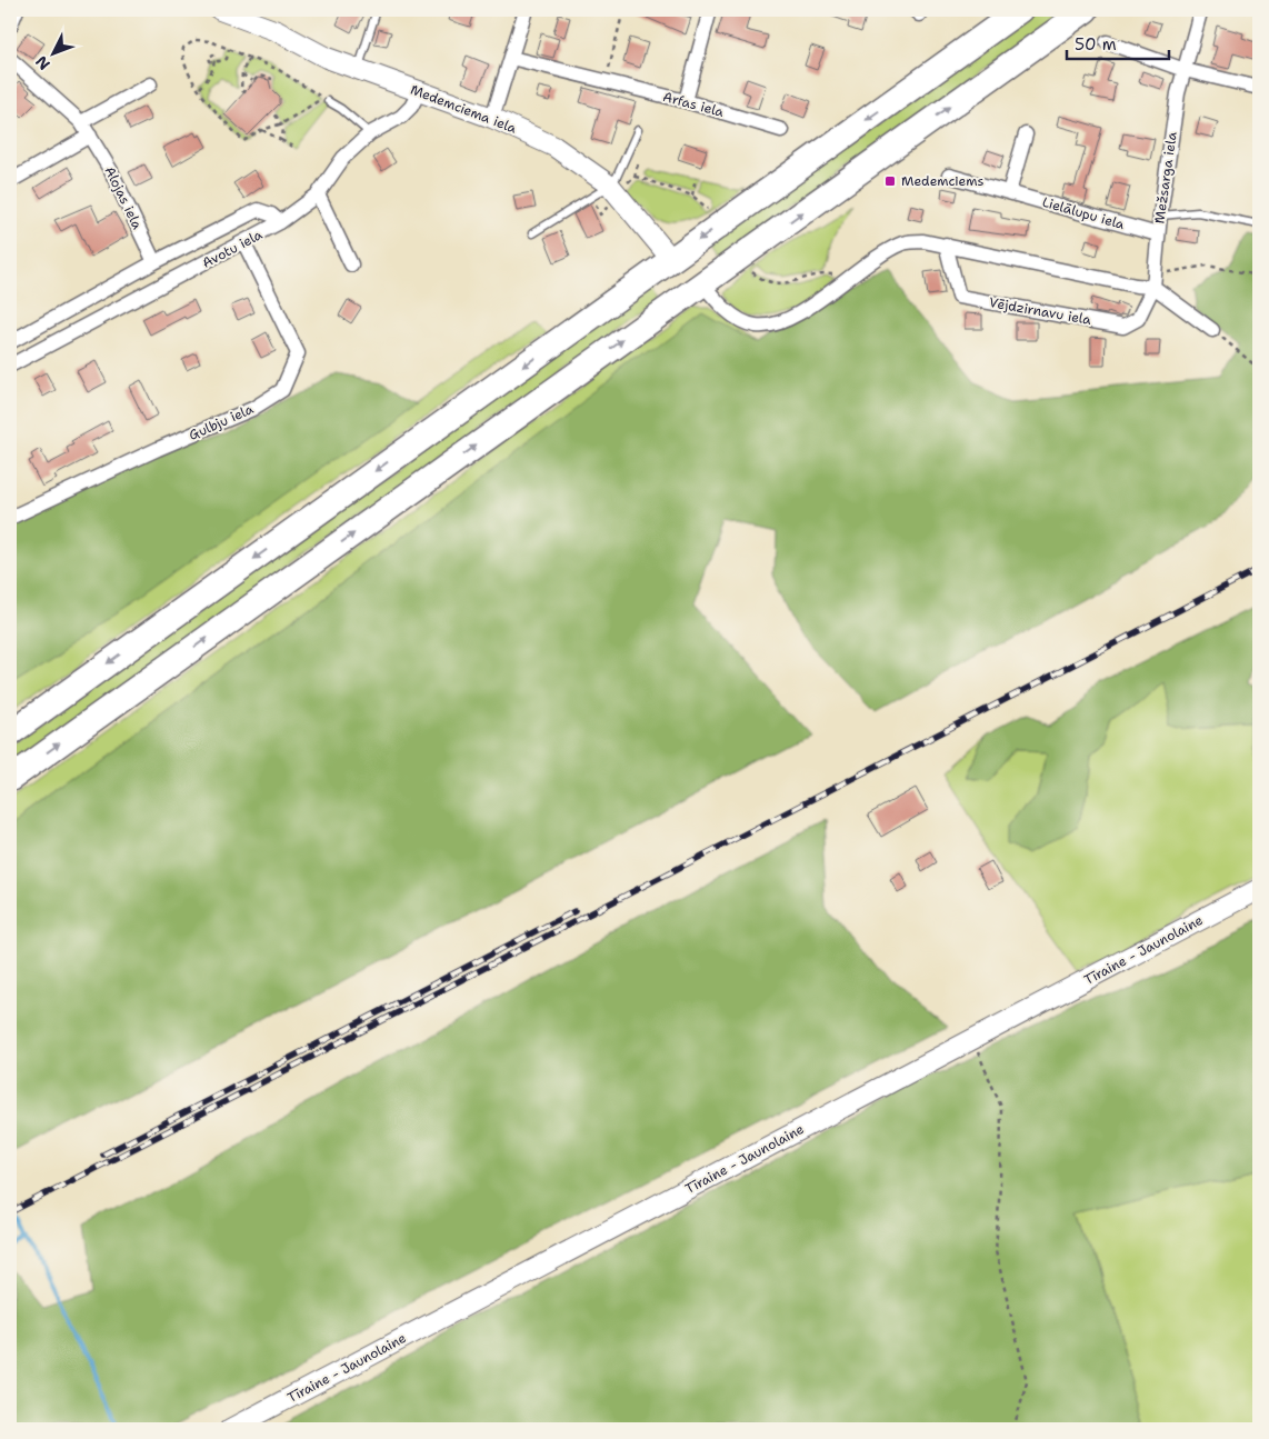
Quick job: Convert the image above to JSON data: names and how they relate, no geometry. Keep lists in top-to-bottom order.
{
  "streets": {
    "main road": ["Medemciema iela", "Tīraine - Jaunolaine"],
    "street": [
      "Arfas iela",
      "Mežsarga iela",
      "Alojas iela",
      "Lielālupu iela",
      "Avotu iela",
      "Vējdzirnavu iela",
      "Gulbju iela"
    ]
  },
  "crossings": [
    ["Medemciema iela", "Avotu iela"],
    ["Mežsarga iela", "Lielālupu iela"],
    ["Mežsarga iela", "Vējdzirnavu iela"],
    ["Avotu iela", "Gulbju iela"]
  ],
  "places": {
    "transit": ["Medemciems"]
  },
  "scale_bar": "50 m",
  "north": "bottom left"
}
